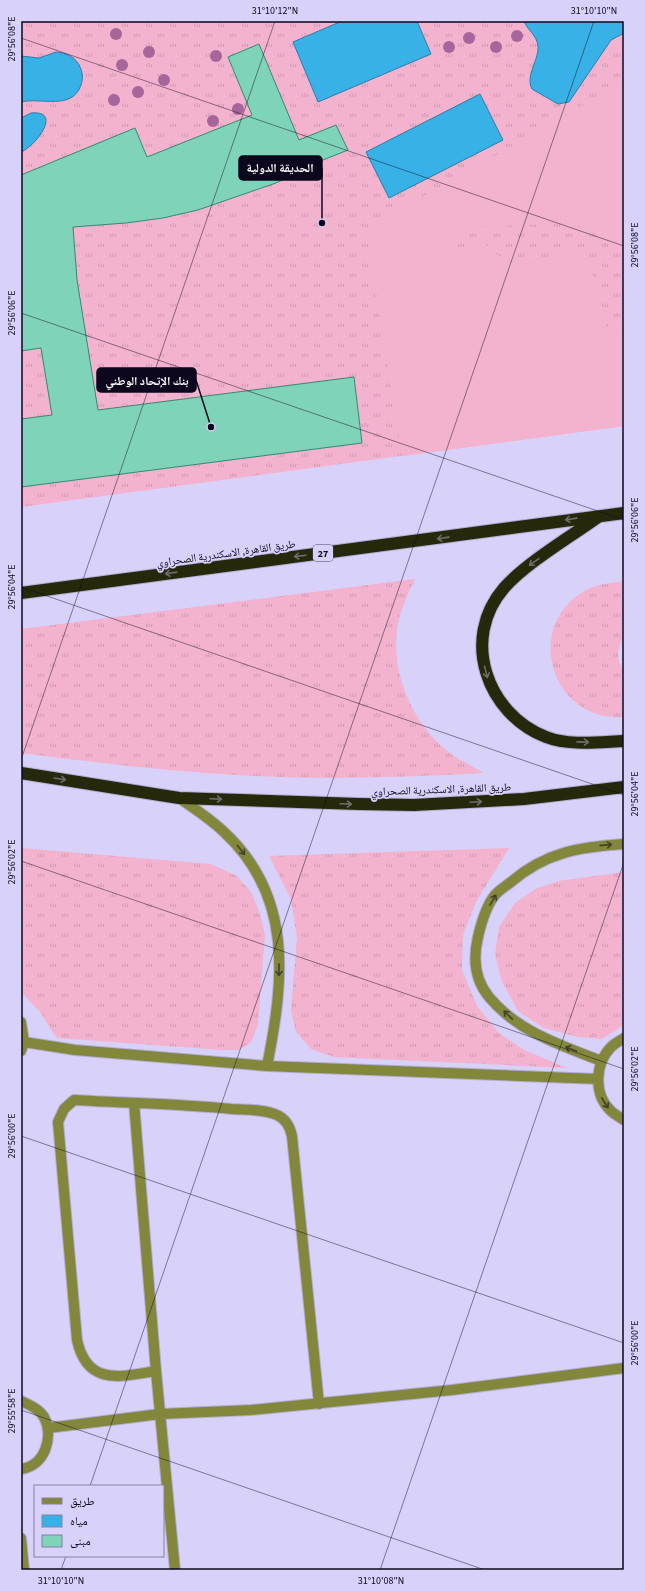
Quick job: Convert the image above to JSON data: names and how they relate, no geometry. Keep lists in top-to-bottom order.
{
  "streets": {
    "highway": ["طريق القاهرة, الاسكندرية الصحراوي", "27"]
  },
  "places": ["الحديقة الدولية", "بنك الإتحاد الوطني"],
  "legend": ["طريق", "مياه", "مبنى"],
  "coordinates": [
    "31°10'12\"N",
    "31°10'10\"N",
    "29°56'08\"E",
    "29°56'06\"E",
    "29°56'04\"E",
    "29°56'02\"E",
    "29°56'00\"E",
    "29°55'58\"E",
    "31°10'08\"N"
  ]
}
